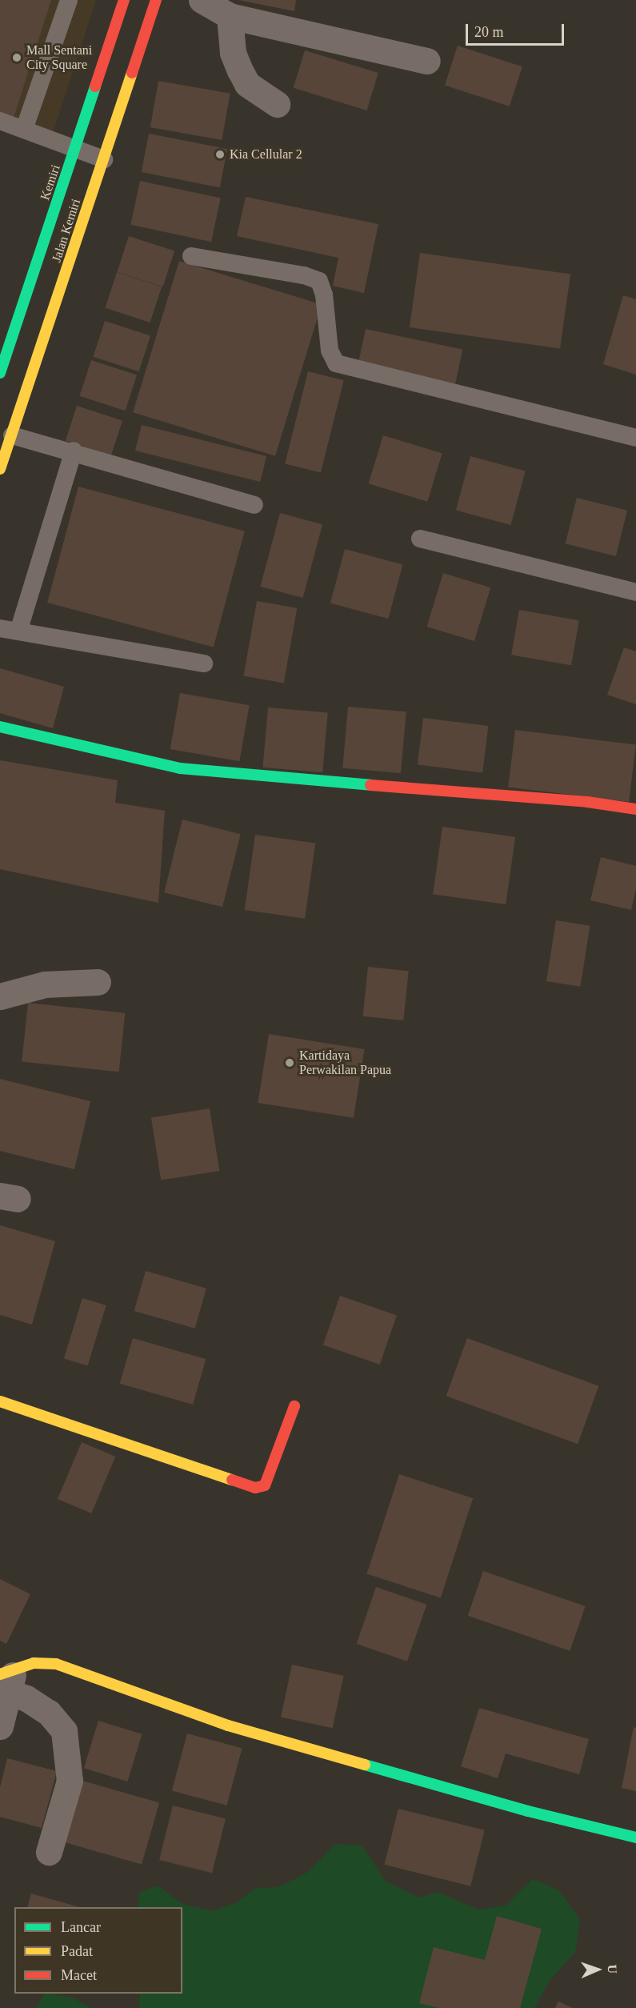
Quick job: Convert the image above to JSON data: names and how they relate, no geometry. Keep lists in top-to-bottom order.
{
  "streets": {
    "main road": ["Kemiri", "Jalan Kemiri"]
  },
  "places": ["Mall Sentani City Square", "Kia Cellular 2", "Kartidaya Perwakilan Papua"],
  "legend": ["Lancar", "Padat", "Macet"],
  "scale_bar": "20 m",
  "north": "right"
}
